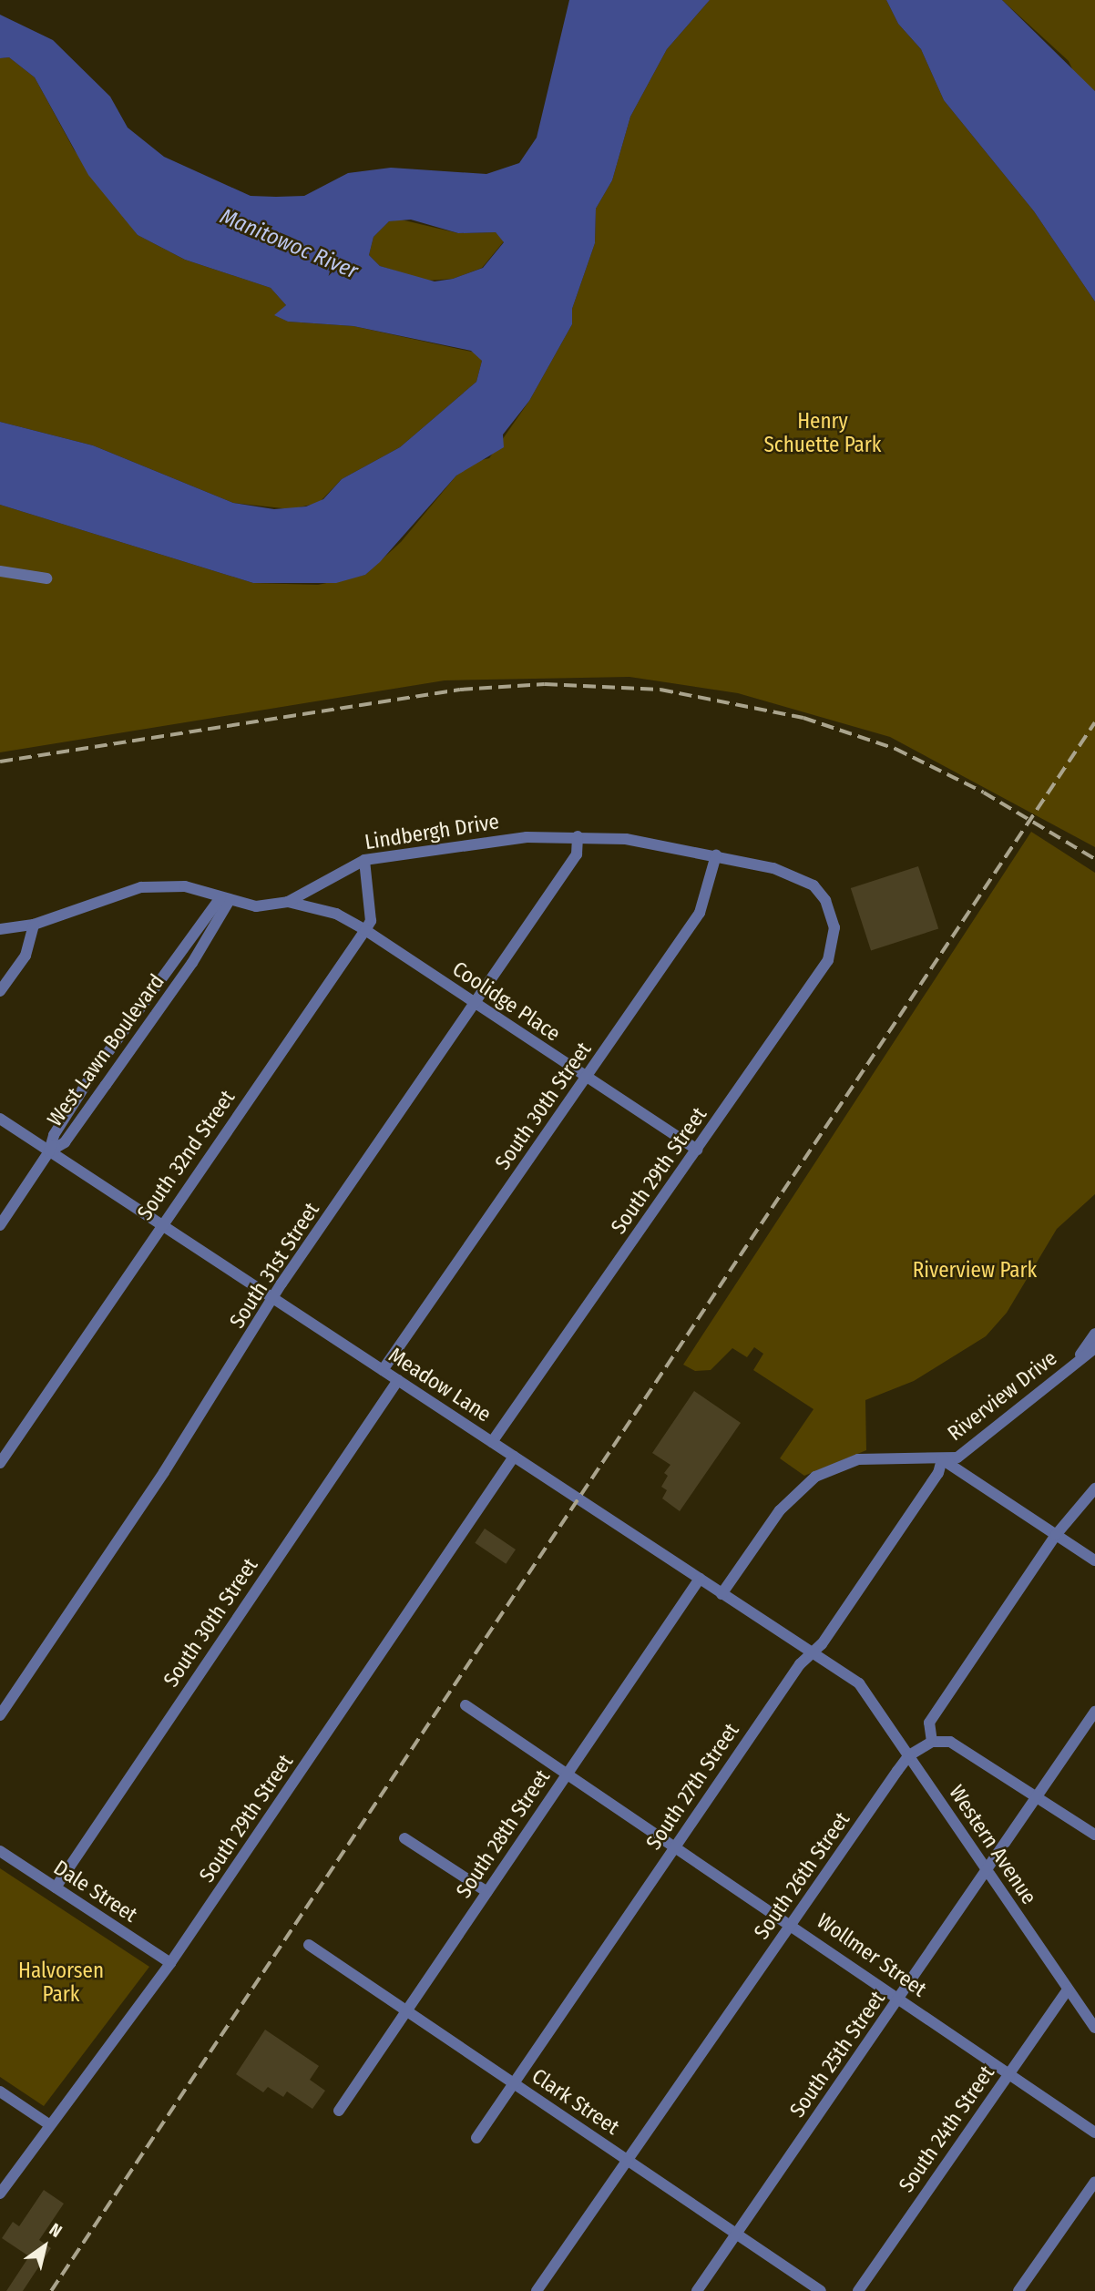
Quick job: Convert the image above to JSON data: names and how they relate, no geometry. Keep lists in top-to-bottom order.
{
  "streets": {
    "street": [
      "Lindbergh Drive",
      "Coolidge Place",
      "West Lawn Boulevard",
      "South 30th Street",
      "South 32nd Street",
      "South 29th Street",
      "South 31st Street",
      "Meadow Lane",
      "Riverview Drive",
      "South 27th Street",
      "South 28th Street",
      "Western Avenue",
      "South 26th Street",
      "Dale Street",
      "Wollmer Street",
      "South 25th Street",
      "Clark Street",
      "South 24th Street"
    ]
  },
  "crossings": [
    ["Lindbergh Drive", "Coolidge Place"],
    ["Lindbergh Drive", "West Lawn Boulevard"],
    ["Lindbergh Drive", "South 30th Street"],
    ["Lindbergh Drive", "South 32nd Street"],
    ["Lindbergh Drive", "South 29th Street"],
    ["Lindbergh Drive", "South 31st Street"],
    ["Coolidge Place", "South 30th Street"],
    ["Coolidge Place", "South 32nd Street"],
    ["Coolidge Place", "South 29th Street"],
    ["Coolidge Place", "South 31st Street"],
    ["West Lawn Boulevard", "Meadow Lane"],
    ["South 30th Street", "Meadow Lane"],
    ["South 30th Street", "Dale Street"],
    ["South 32nd Street", "Meadow Lane"],
    ["South 29th Street", "Meadow Lane"],
    ["South 29th Street", "Dale Street"],
    ["South 31st Street", "Meadow Lane"],
    ["Meadow Lane", "Riverview Drive"],
    ["Meadow Lane", "South 27th Street"],
    ["Meadow Lane", "South 28th Street"],
    ["Meadow Lane", "Western Avenue"],
    ["Riverview Drive", "South 27th Street"],
    ["South 27th Street", "Wollmer Street"],
    ["South 27th Street", "Clark Street"],
    ["South 28th Street", "Wollmer Street"],
    ["South 28th Street", "Clark Street"],
    ["Western Avenue", "South 26th Street"],
    ["Western Avenue", "South 25th Street"],
    ["Western Avenue", "South 24th Street"],
    ["South 26th Street", "Wollmer Street"],
    ["South 26th Street", "Clark Street"],
    ["Wollmer Street", "South 25th Street"],
    ["Wollmer Street", "South 24th Street"],
    ["South 25th Street", "Clark Street"]
  ],
  "water": ["Manitowoc River"],
  "parks": ["Henry Schuette Park", "Riverview Park", "Halvorsen Park"],
  "north": "top right"
}
